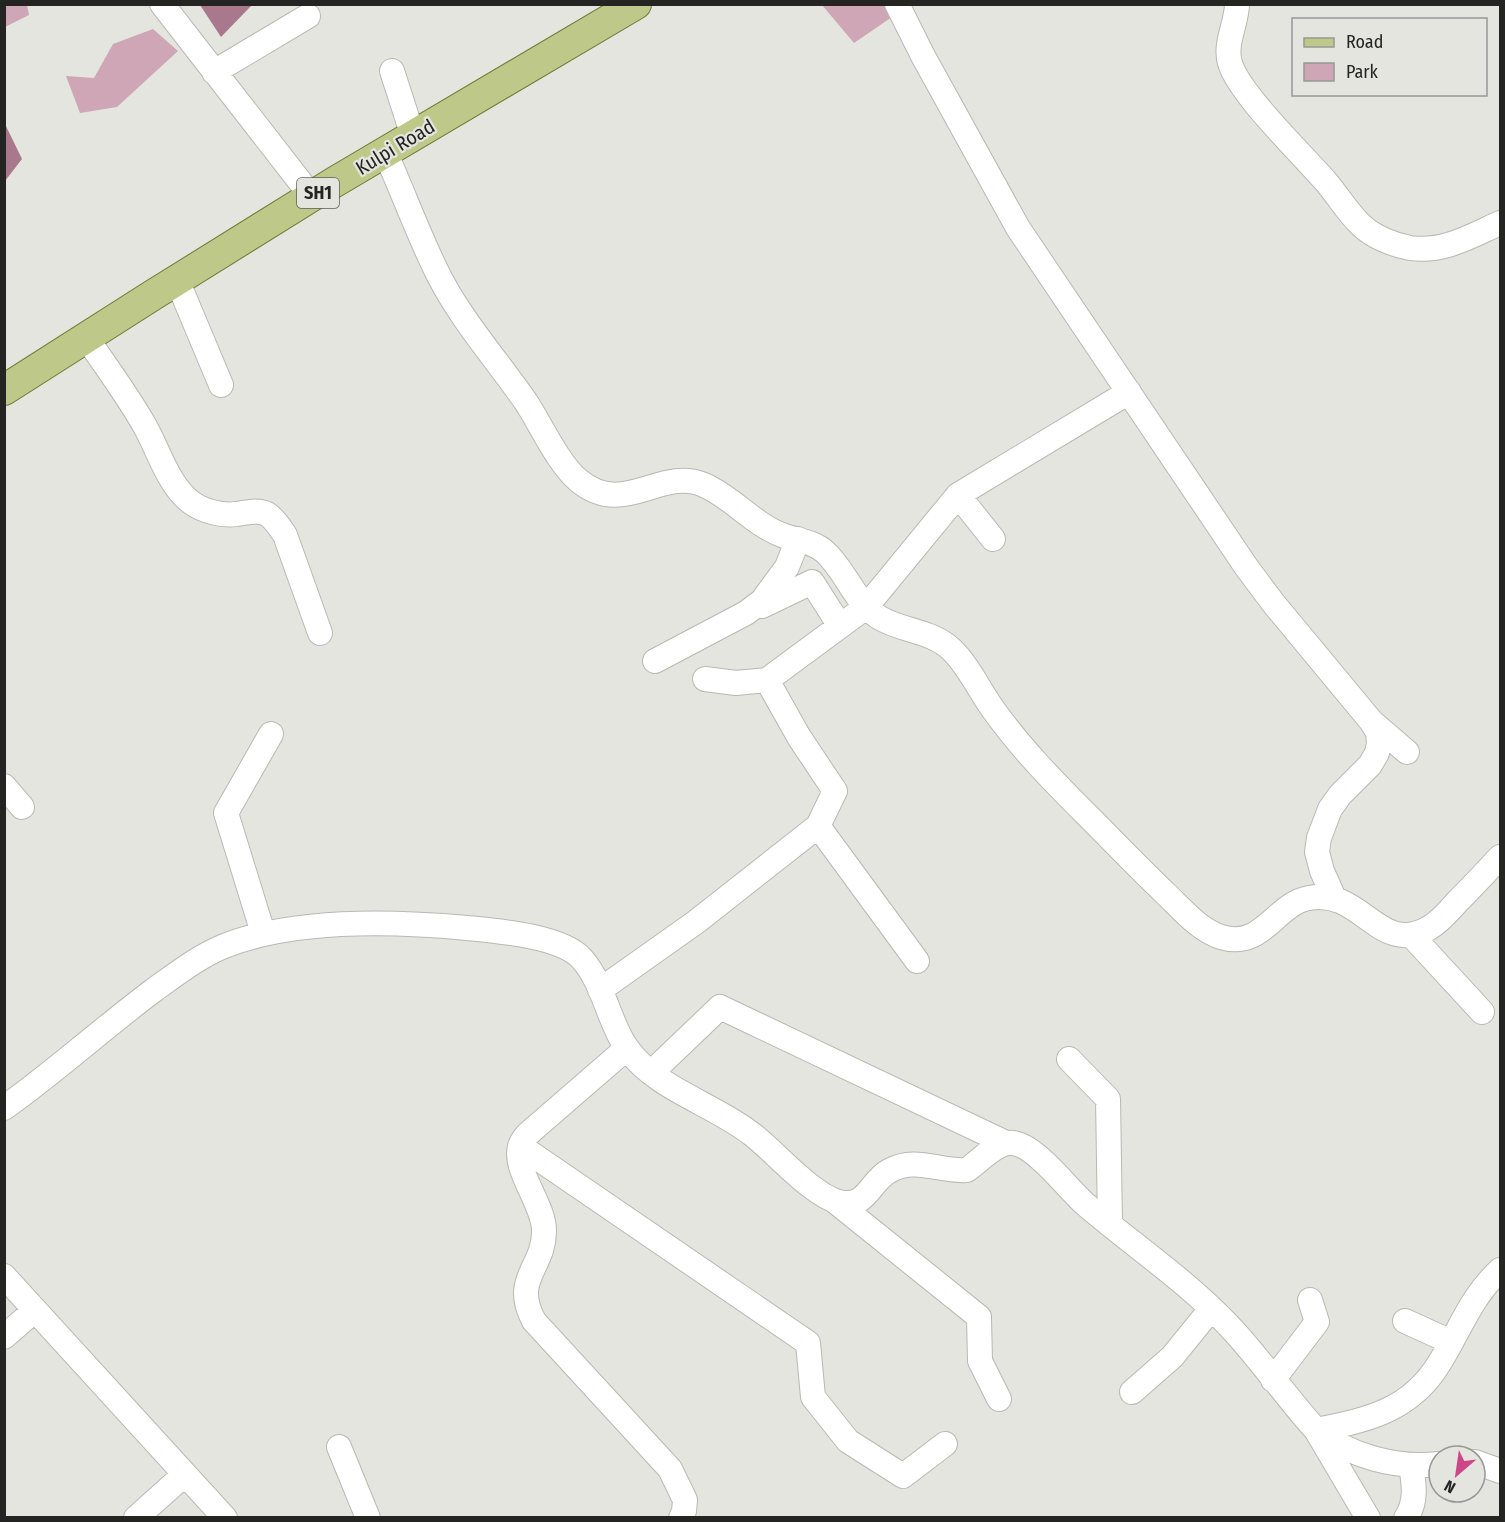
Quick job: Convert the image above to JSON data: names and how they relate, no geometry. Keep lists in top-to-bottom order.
{
  "streets": {
    "main road": ["Kulpi Road", "SH1"]
  },
  "legend": ["Road", "Park"],
  "north": "bottom left"
}
